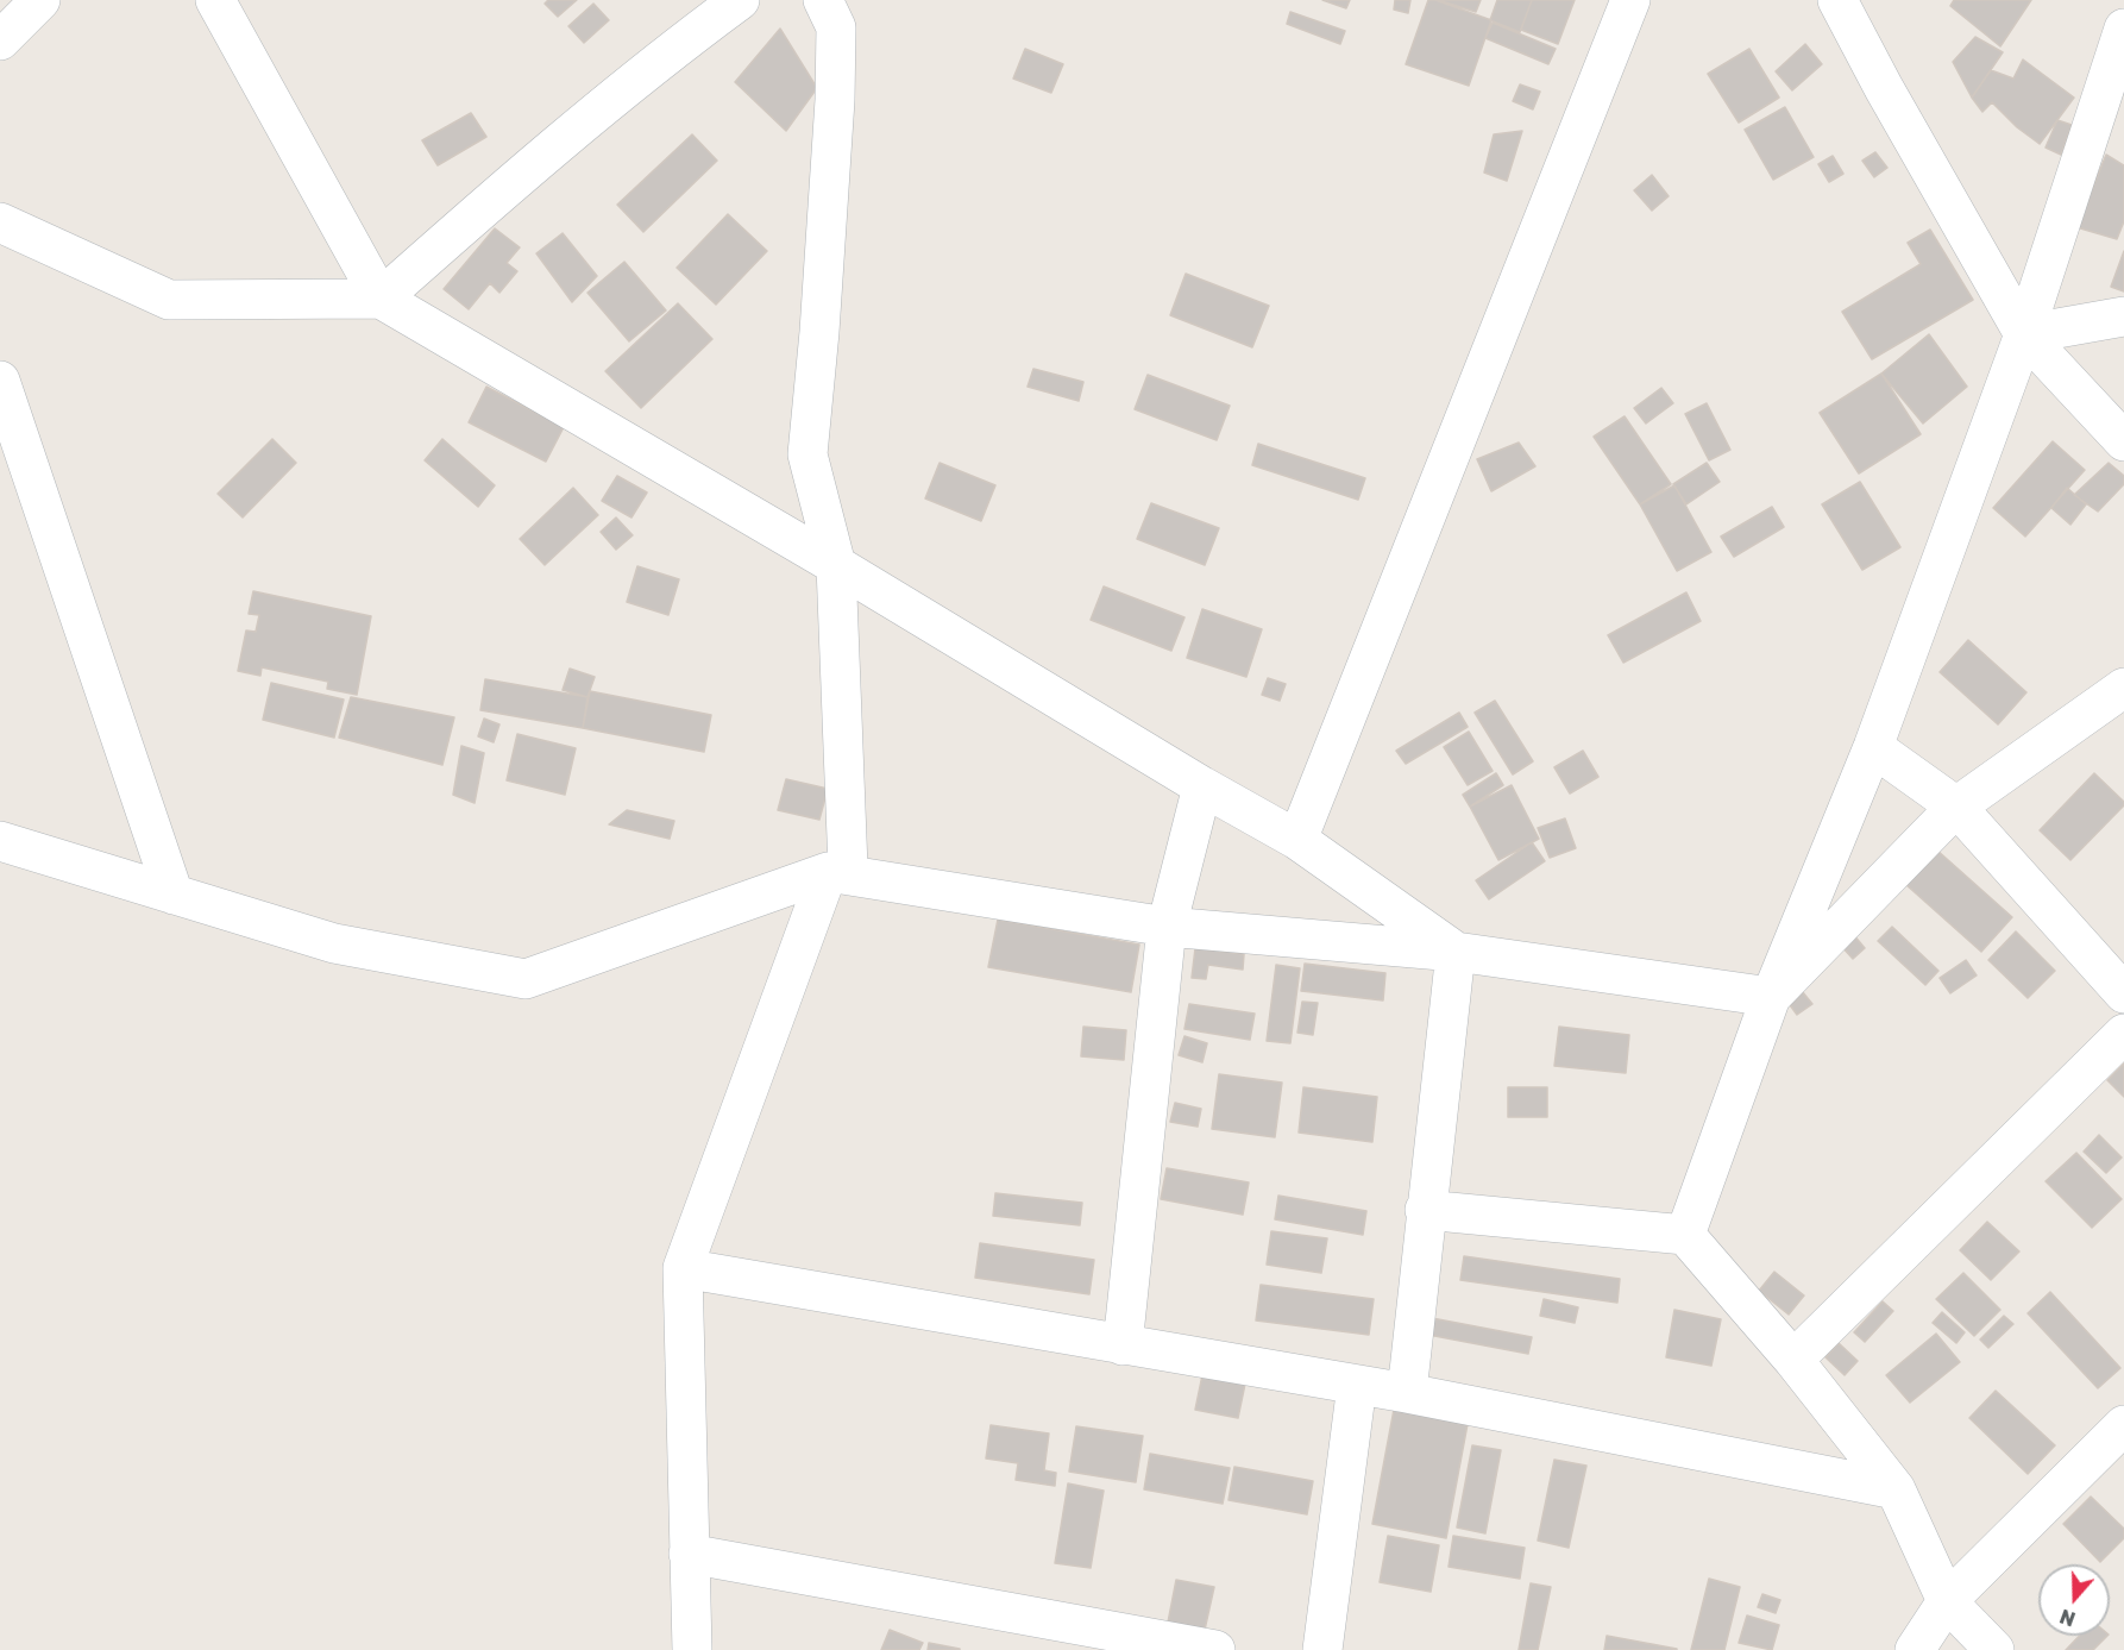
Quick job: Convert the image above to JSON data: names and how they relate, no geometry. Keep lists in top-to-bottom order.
{
  "north": "bottom"
}
